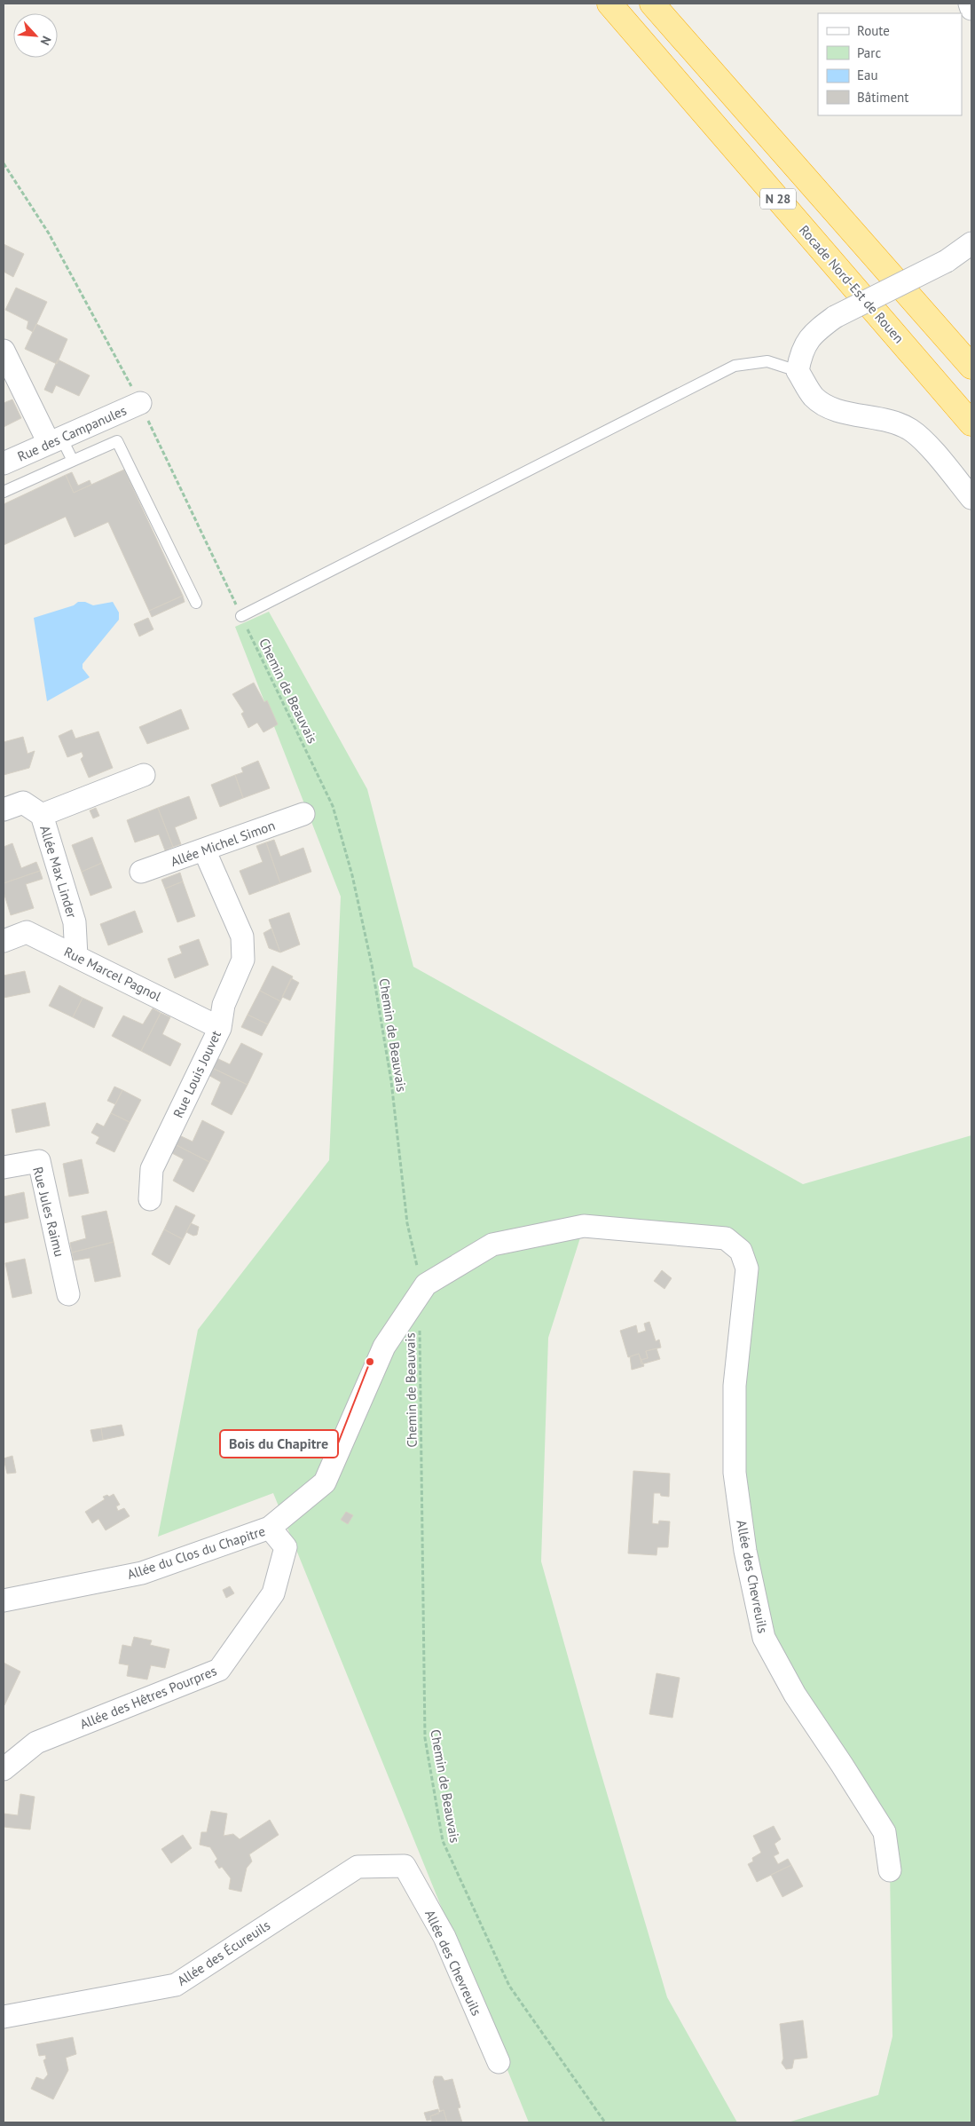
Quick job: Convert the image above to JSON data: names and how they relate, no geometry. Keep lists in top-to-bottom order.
{
  "streets": {
    "highway": ["N 28", "Rocade Nord-Est de Rouen"],
    "street": [
      "Rue des Campanules",
      "Allée Michel Simon",
      "Allée Max Linder",
      "Rue Marcel Pagnol",
      "Rue Louis Jouvet",
      "Rue Jules Raimu",
      "Allée du Clos du Chapitre",
      "Allée des Chevreuils",
      "Allée des Hêtres Pourpres",
      "Allée des Écureuils"
    ],
    "path": ["Chemin de Beauvais"]
  },
  "crossings": [
    ["Chemin de Beauvais", "Allée du Clos du Chapitre"],
    ["Allée Michel Simon", "Rue Louis Jouvet"],
    ["Allée Max Linder", "Rue Marcel Pagnol"],
    ["Rue Marcel Pagnol", "Rue Louis Jouvet"],
    ["Allée du Clos du Chapitre", "Allée des Chevreuils"],
    ["Allée du Clos du Chapitre", "Allée des Hêtres Pourpres"],
    ["Allée des Chevreuils", "Allée des Écureuils"]
  ],
  "places": ["Bois du Chapitre"],
  "legend": [
    "Route",
    "Parc",
    "Eau",
    "Bâtiment"
  ],
  "north": "bottom right"
}
